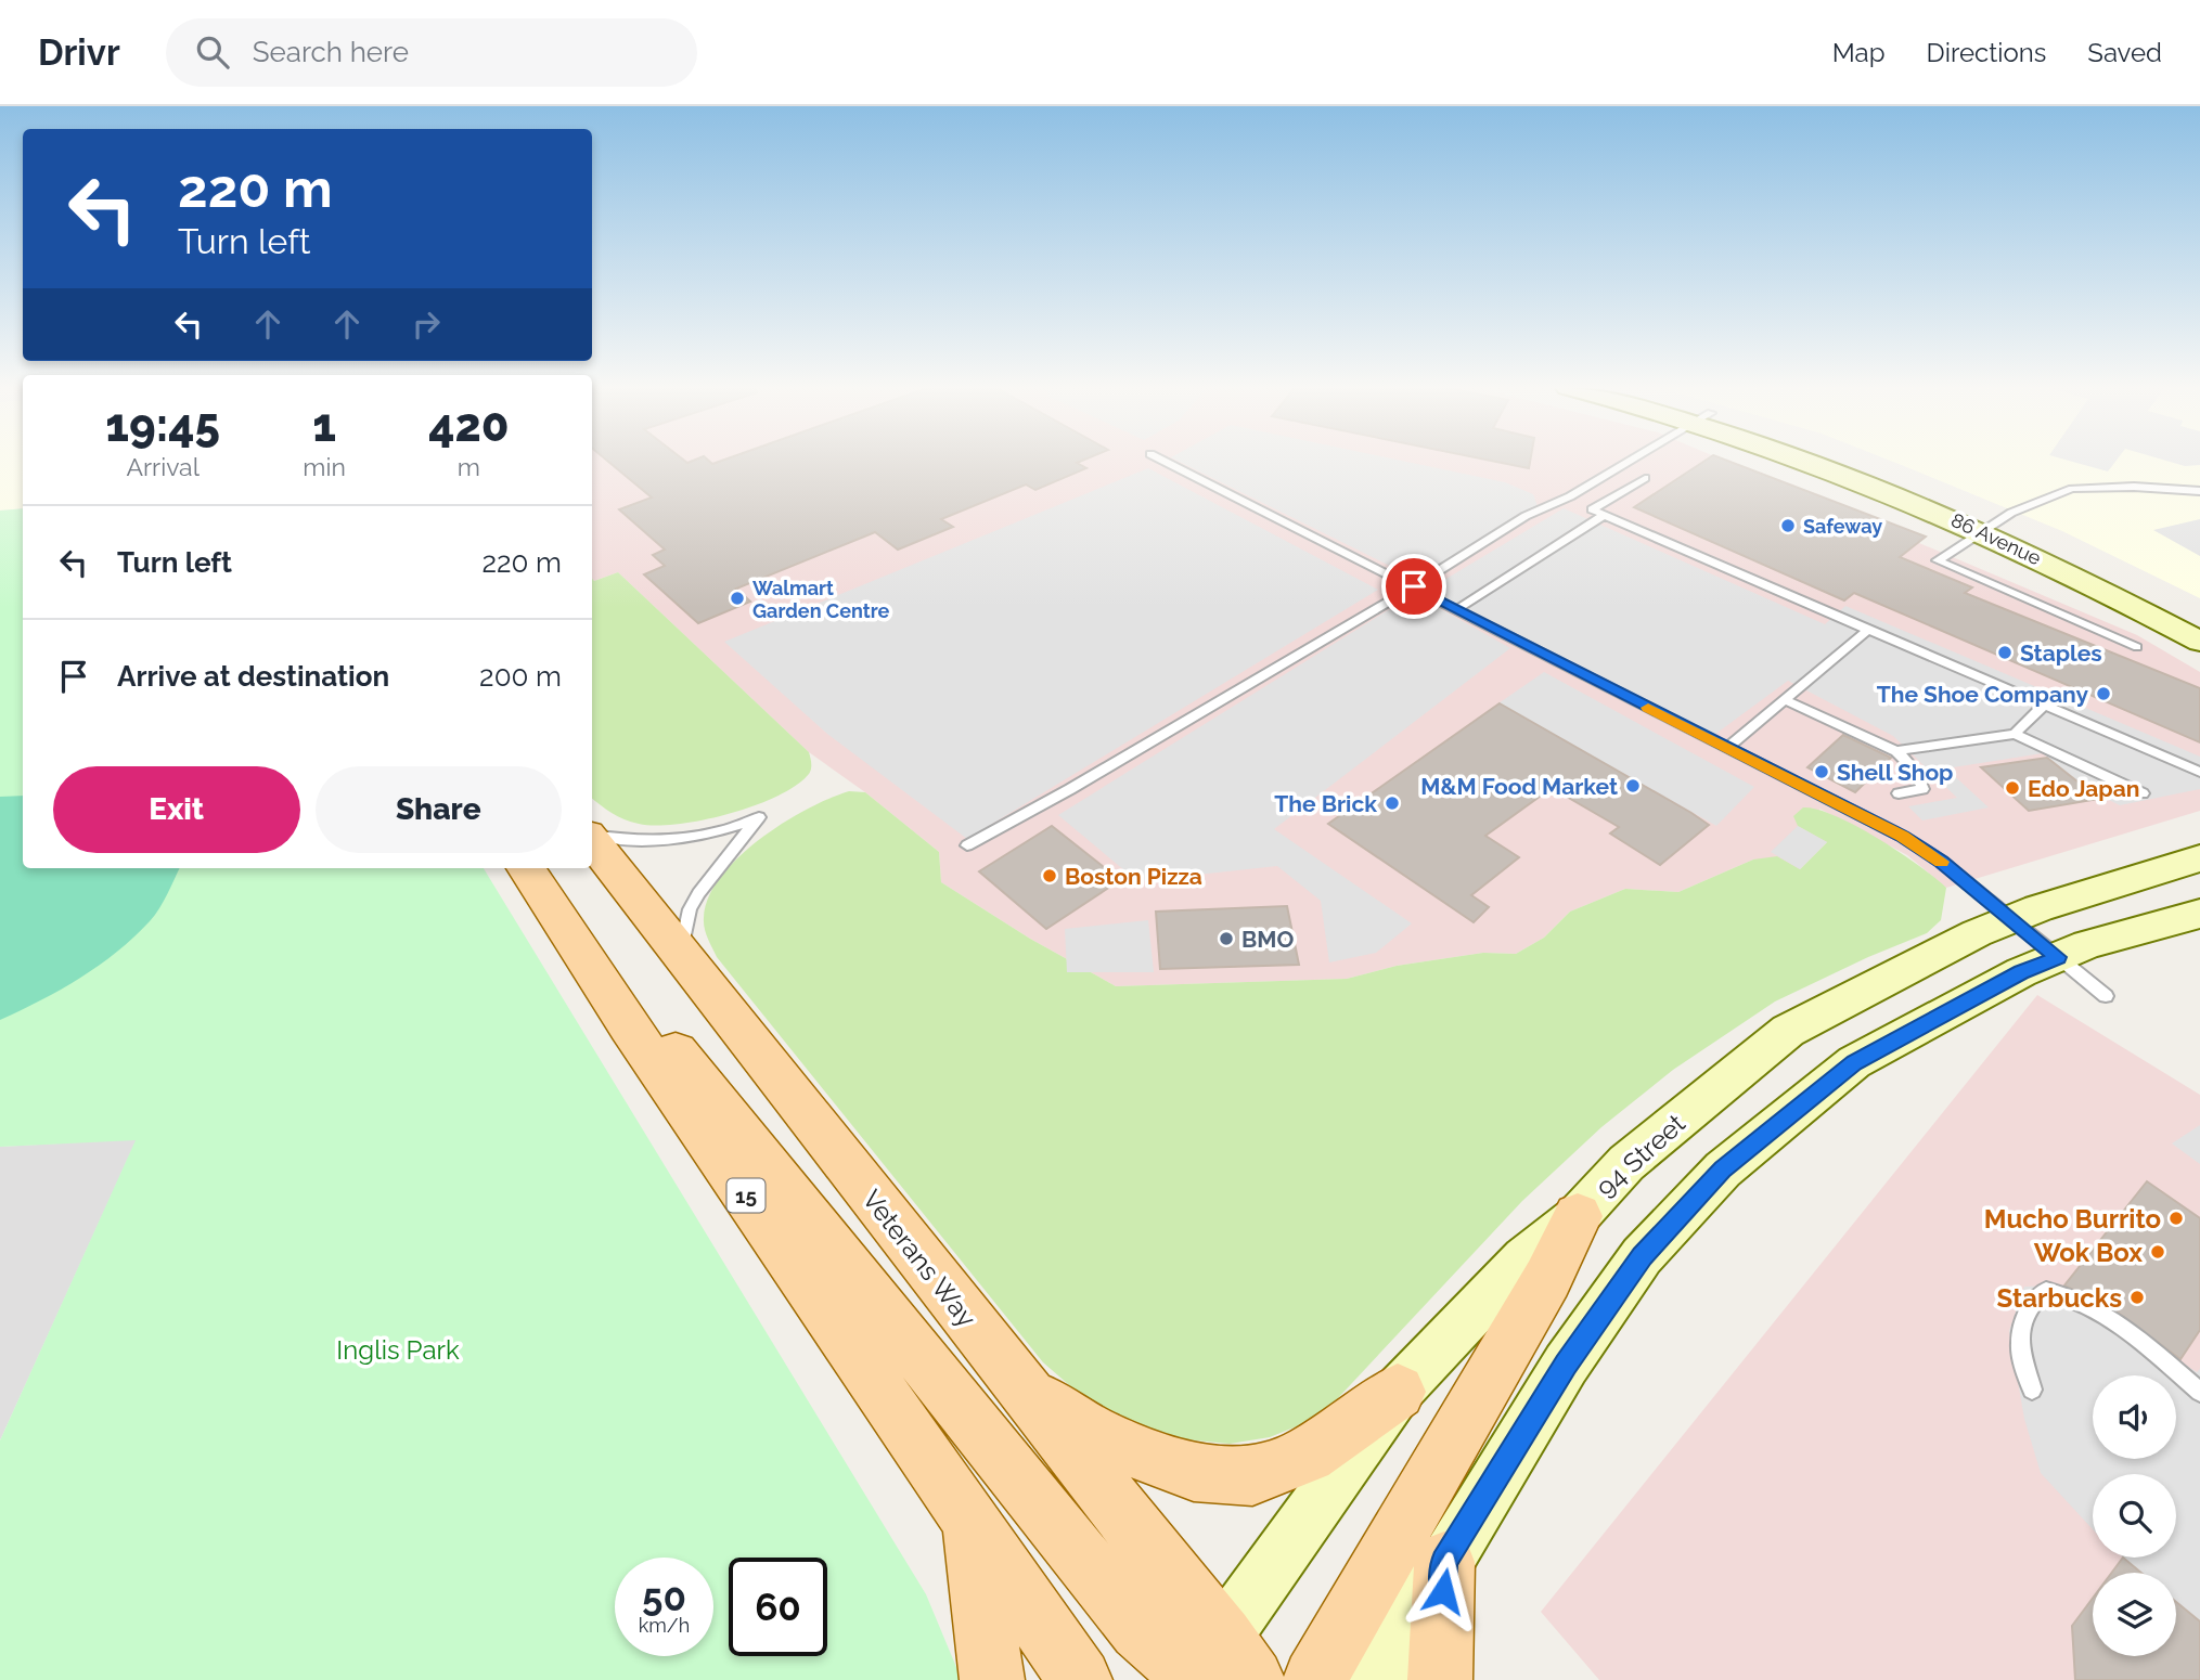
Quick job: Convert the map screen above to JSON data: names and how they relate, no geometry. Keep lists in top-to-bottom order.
{
  "streets": {
    "main road": [
      "86 Avenue",
      "94 Street",
      "15",
      "Veterans Way"
    ]
  },
  "crossings": [
    ["94 Street", "Veterans Way"]
  ],
  "parks": ["Inglis Park"],
  "places": [
    "Safeway",
    "Walmart Garden Centre",
    "Staples",
    "The Shoe Company",
    "Shell Shop",
    "M&M Food Market",
    "Edo Japan",
    "The Brick",
    "Boston Pizza",
    "BMO",
    "Mucho Burrito",
    "Wok Box",
    "Starbucks"
  ],
  "page": {
    "header": "Drivr",
    "search": "Search here",
    "nav": ["Map", "Directions", "Saved"],
    "turn": ["220 m", "Turn left"],
    "eta": [
      "19:45",
      "Arrival",
      "1",
      "min",
      "420",
      "m"
    ],
    "list": [
      {
        "name": "Turn left",
        "value": "220 m"
      },
      {
        "name": "Arrive at destination",
        "value": "200 m"
      }
    ],
    "buttons": ["Exit", "Share"],
    "speed": "50 km/h",
    "limit": "60"
  }
}
